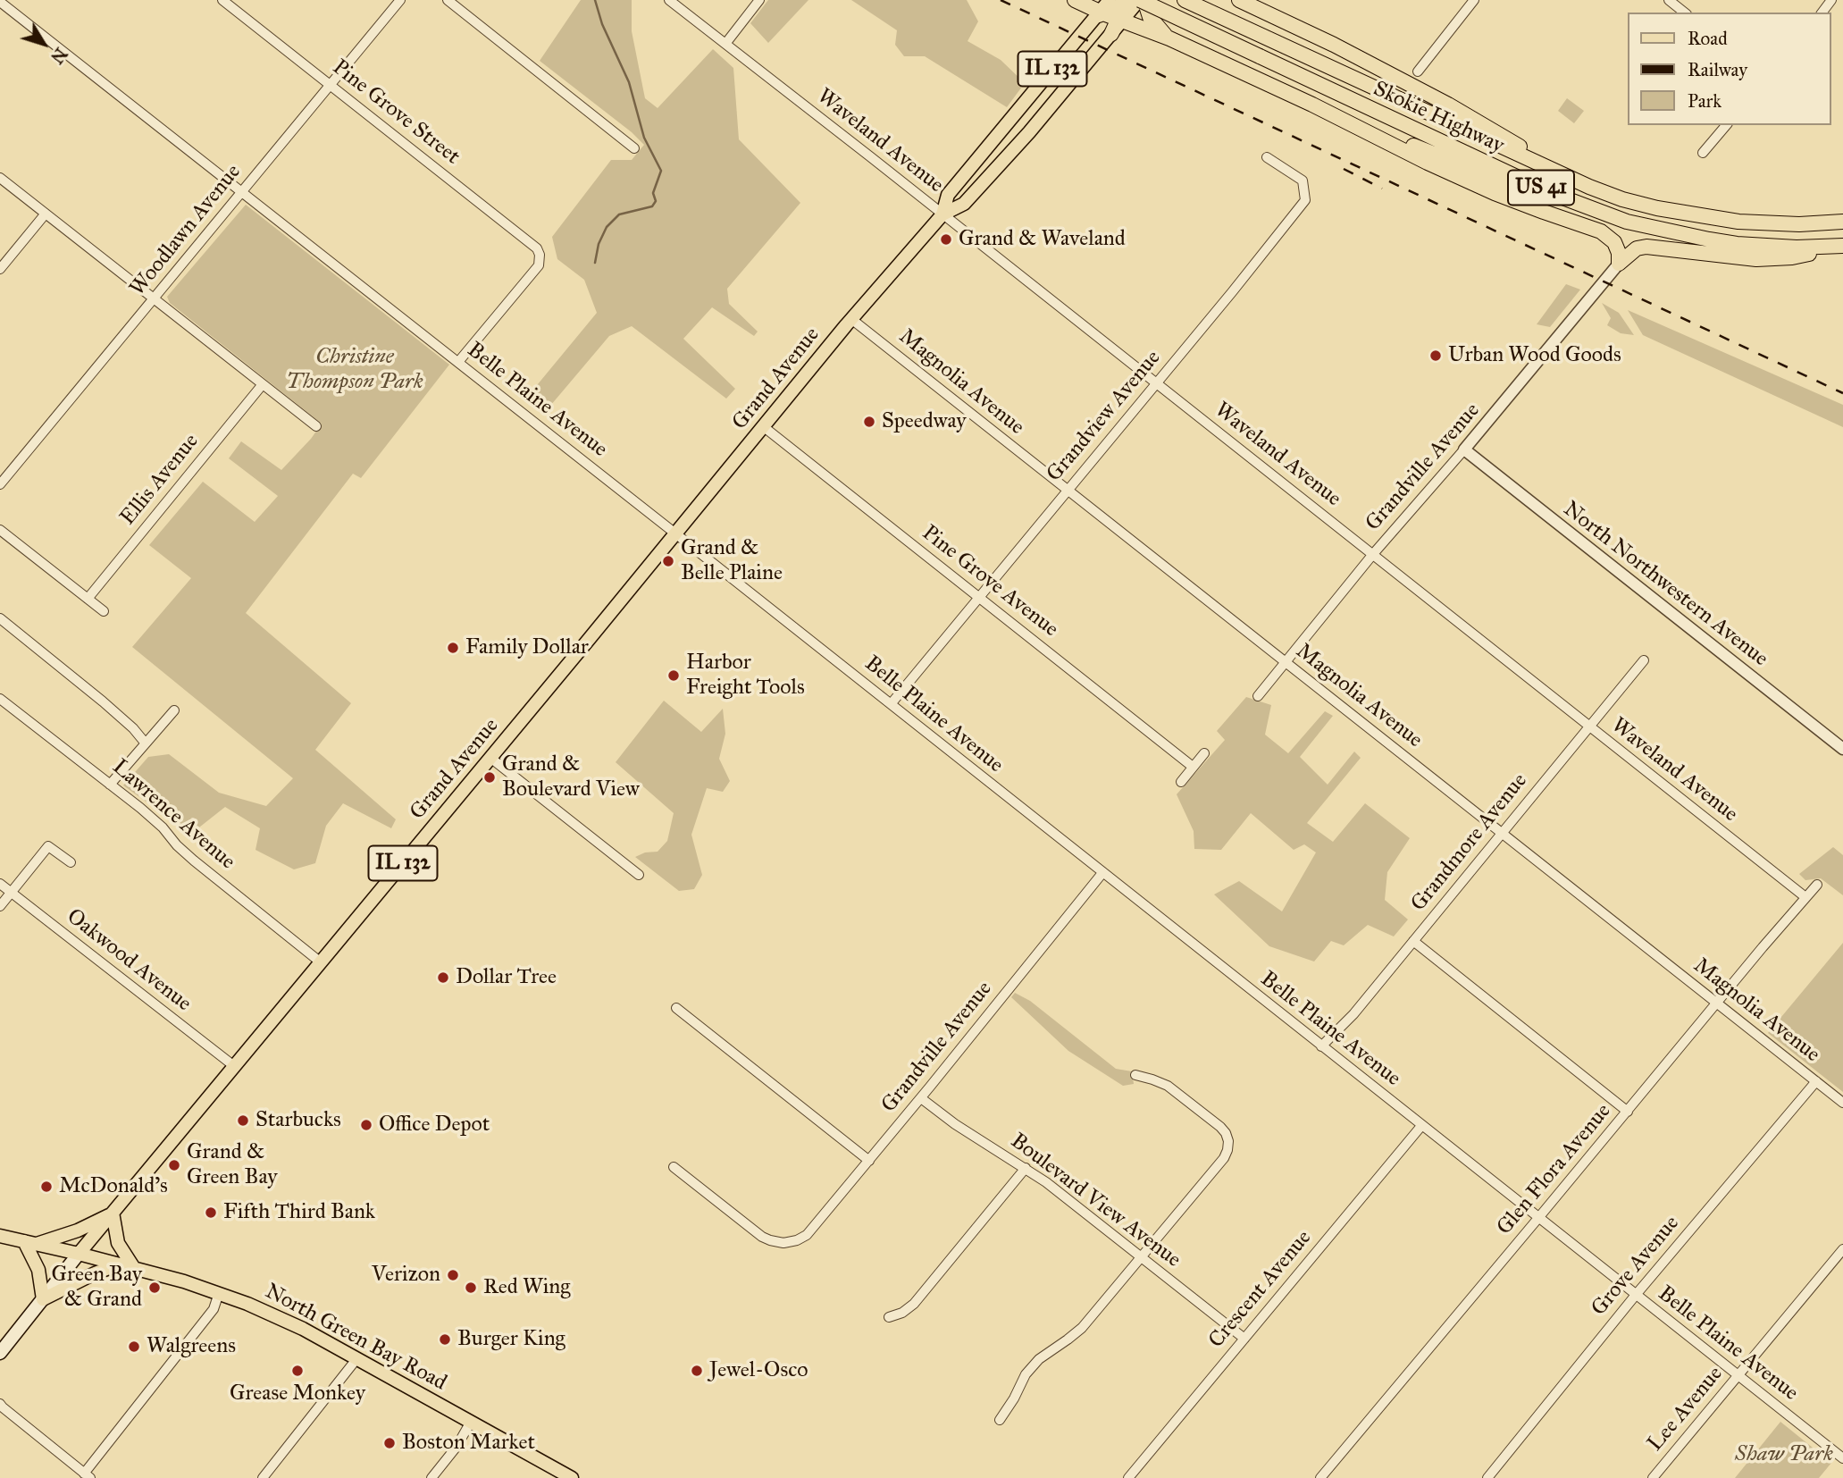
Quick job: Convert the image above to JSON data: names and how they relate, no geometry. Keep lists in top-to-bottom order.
{
  "streets": {
    "highway": ["Skokie Highway", "US 41"],
    "main road": ["IL 132", "Grand Avenue", "North Green Bay Road"],
    "street": [
      "Pine Grove Street",
      "Waveland Avenue",
      "Woodlawn Avenue",
      "Magnolia Avenue",
      "Belle Plaine Avenue",
      "Grandview Avenue",
      "Grandville Avenue",
      "Ellis Avenue",
      "Pine Grove Avenue",
      "North Northwestern Avenue",
      "Lawrence Avenue",
      "Grandmore Avenue",
      "Oakwood Avenue",
      "Glen Flora Avenue",
      "Boulevard View Avenue",
      "Grove Avenue",
      "Crescent Avenue",
      "Lee Avenue"
    ]
  },
  "crossings": [
    ["Pine Grove Street", "Woodlawn Avenue"],
    ["Pine Grove Street", "Belle Plaine Avenue"],
    ["Waveland Avenue", "Grand Avenue"],
    ["Waveland Avenue", "Grandview Avenue"],
    ["Waveland Avenue", "Grandville Avenue"],
    ["Waveland Avenue", "Grandmore Avenue"],
    ["Waveland Avenue", "Glen Flora Avenue"],
    ["Woodlawn Avenue", "Belle Plaine Avenue"],
    ["Grand Avenue", "Magnolia Avenue"],
    ["Grand Avenue", "Belle Plaine Avenue"],
    ["Grand Avenue", "Pine Grove Avenue"],
    ["Grand Avenue", "Lawrence Avenue"],
    ["Grand Avenue", "Oakwood Avenue"],
    ["Grand Avenue", "North Green Bay Road"],
    ["Magnolia Avenue", "Grandview Avenue"],
    ["Magnolia Avenue", "Grandville Avenue"],
    ["Magnolia Avenue", "Grandmore Avenue"],
    ["Magnolia Avenue", "Glen Flora Avenue"],
    ["Magnolia Avenue", "Grove Avenue"],
    ["Belle Plaine Avenue", "Grandview Avenue"],
    ["Belle Plaine Avenue", "Grandville Avenue"],
    ["Belle Plaine Avenue", "Grandmore Avenue"],
    ["Belle Plaine Avenue", "Glen Flora Avenue"],
    ["Belle Plaine Avenue", "Grove Avenue"],
    ["Belle Plaine Avenue", "Crescent Avenue"],
    ["Belle Plaine Avenue", "Lee Avenue"],
    ["Grandview Avenue", "Pine Grove Avenue"],
    ["Grandville Avenue", "North Northwestern Avenue"],
    ["Grandville Avenue", "Boulevard View Avenue"],
    ["Boulevard View Avenue", "Crescent Avenue"]
  ],
  "parks": ["Christine Thompson Park", "Shaw Park"],
  "places": [
    "Grand & Waveland",
    "Urban Wood Goods",
    "Speedway",
    "Grand & Belle Plaine",
    "Family Dollar",
    "Harbor Freight Tools",
    "Grand & Boulevard View",
    "Dollar Tree",
    "Starbucks",
    "Office Depot",
    "Grand & Green Bay",
    "McDonald's",
    "Fifth Third Bank",
    "Verizon",
    "Green Bay & Grand",
    "Red Wing",
    "Burger King",
    "Walgreens",
    "Grease Monkey",
    "Jewel-Osco",
    "Boston Market"
  ],
  "legend": ["Road", "Railway", "Park"],
  "north": "bottom right"
}
